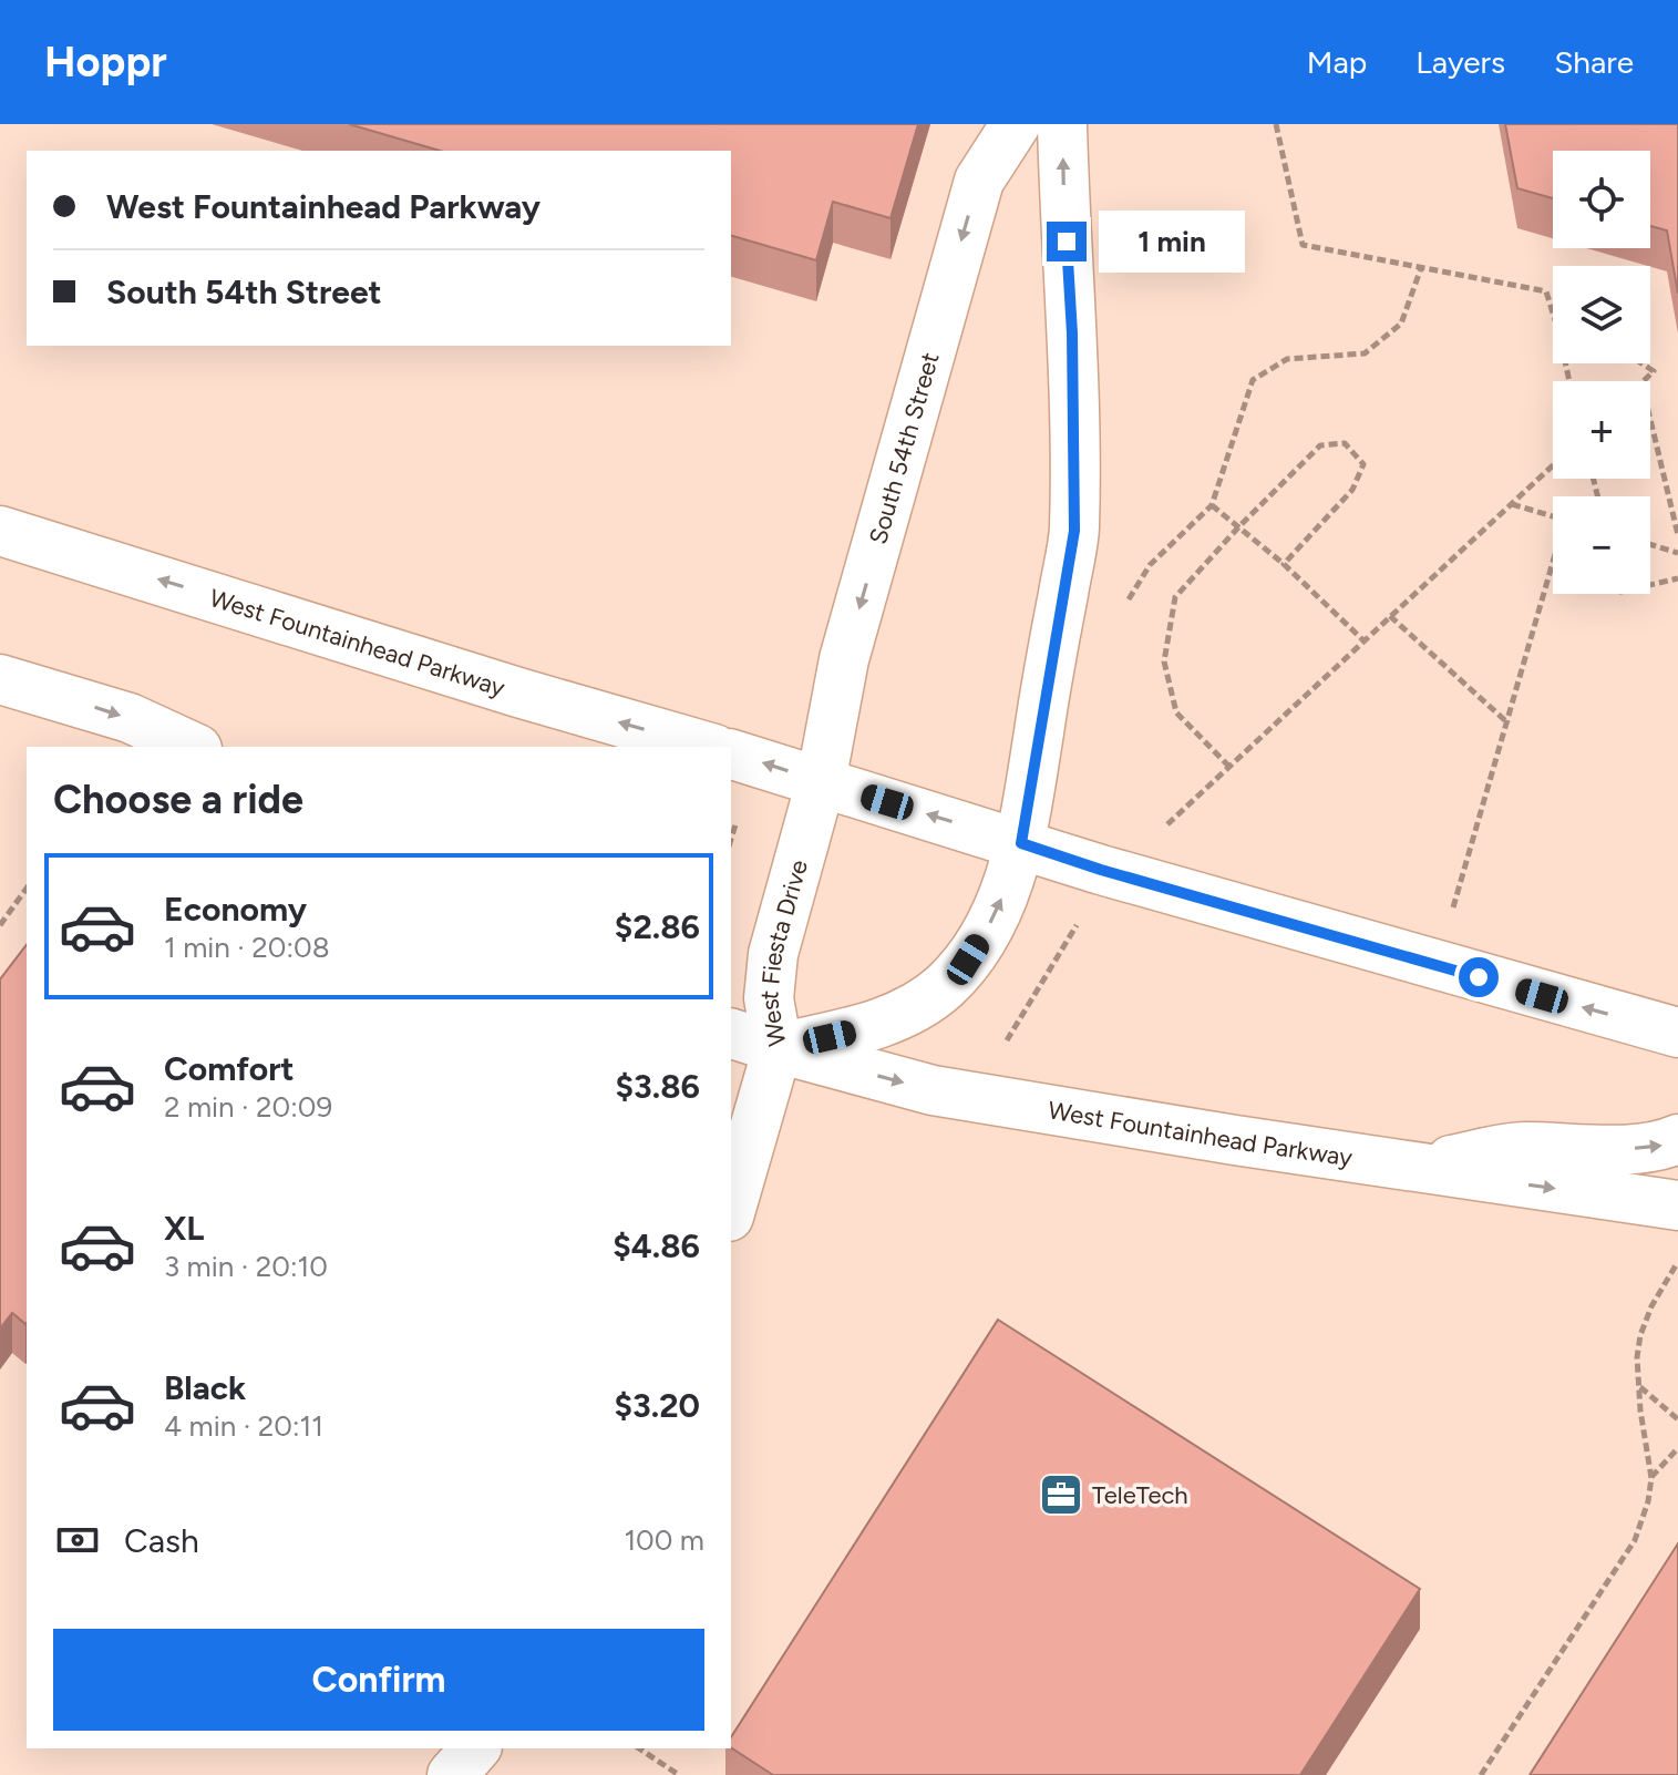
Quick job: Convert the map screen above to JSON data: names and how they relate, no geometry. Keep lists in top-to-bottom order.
{
  "streets": {
    "street": ["South 54th Street", "West Fountainhead Parkway", "West Fiesta Drive"]
  },
  "crossings": [
    ["South 54th Street", "West Fiesta Drive"],
    ["West Fountainhead Parkway", "West Fiesta Drive"]
  ],
  "one_way": ["West Fiesta Drive"],
  "places": {
    "office": ["TeleTech"]
  },
  "page": {
    "header": "Hoppr",
    "nav": ["Map", "Layers", "Share"],
    "map_buttons": ["+", "−"],
    "banner": ["West Fountainhead Parkway", "South 54th Street"],
    "bubble": "1 min",
    "heading": "Choose a ride",
    "list": [
      {
        "name": "Economy",
        "note": "1 min · 20:08",
        "value": "$2.86"
      },
      {
        "name": "Comfort",
        "note": "2 min · 20:09",
        "value": "$3.86"
      },
      {
        "name": "XL",
        "note": "3 min · 20:10",
        "value": "$4.86"
      },
      {
        "name": "Black",
        "note": "4 min · 20:11",
        "value": "$3.20"
      }
    ],
    "pay": ["Cash", "100 m"],
    "buttons": "Confirm"
  }
}
